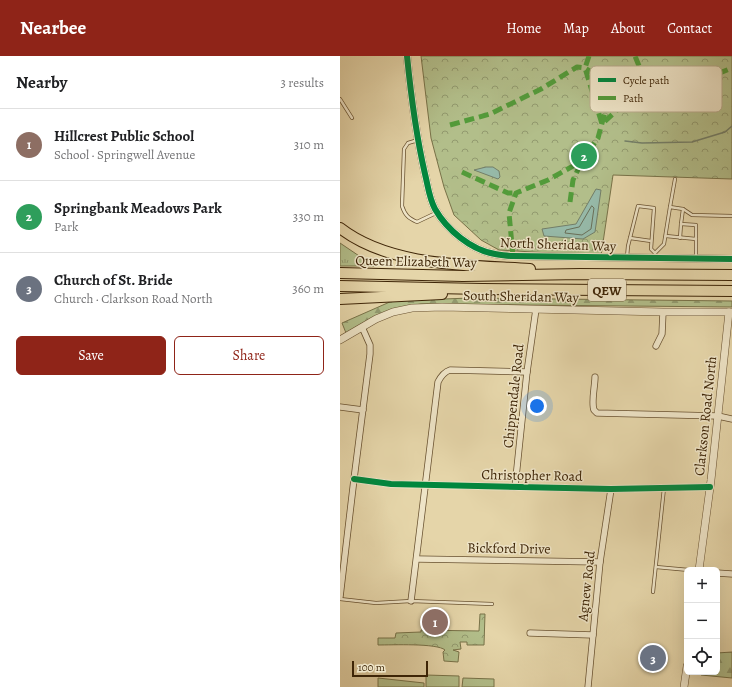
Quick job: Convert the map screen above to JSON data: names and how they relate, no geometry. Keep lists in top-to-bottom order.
{
  "streets": {
    "highway": ["Queen Elizabeth Way", "QEW"],
    "street": [
      "North Sheridan Way",
      "South Sheridan Way",
      "Chippendale Road",
      "Clarkson Road North",
      "Christopher Road",
      "Bickford Drive",
      "Agnew Road"
    ]
  },
  "crossings": [
    ["South Sheridan Way", "Chippendale Road"],
    ["South Sheridan Way", "Clarkson Road North"],
    ["Chippendale Road", "Christopher Road"],
    ["Clarkson Road North", "Christopher Road"],
    ["Christopher Road", "Agnew Road"],
    ["Bickford Drive", "Agnew Road"]
  ],
  "legend": ["Cycle path", "Path"],
  "scale_bar": "100 m",
  "page": {
    "header": "Nearbee",
    "nav": [
      "Home",
      "Map",
      "About",
      "Contact"
    ],
    "heading": ["Nearby", "3 results"],
    "list": [
      {
        "mark": "1",
        "name": "Hillcrest Public School",
        "note": "School · Springwell Avenue",
        "value": "310 m"
      },
      {
        "mark": "2",
        "name": "Springbank Meadows Park",
        "note": "Park",
        "value": "330 m"
      },
      {
        "mark": "3",
        "name": "Church of St. Bride",
        "note": "Church · Clarkson Road North",
        "value": "360 m"
      }
    ],
    "pins": ["2", "1", "3"],
    "buttons": ["Save", "Share"],
    "map_buttons": ["+", "−"],
    "scale": "100 m"
  }
}
